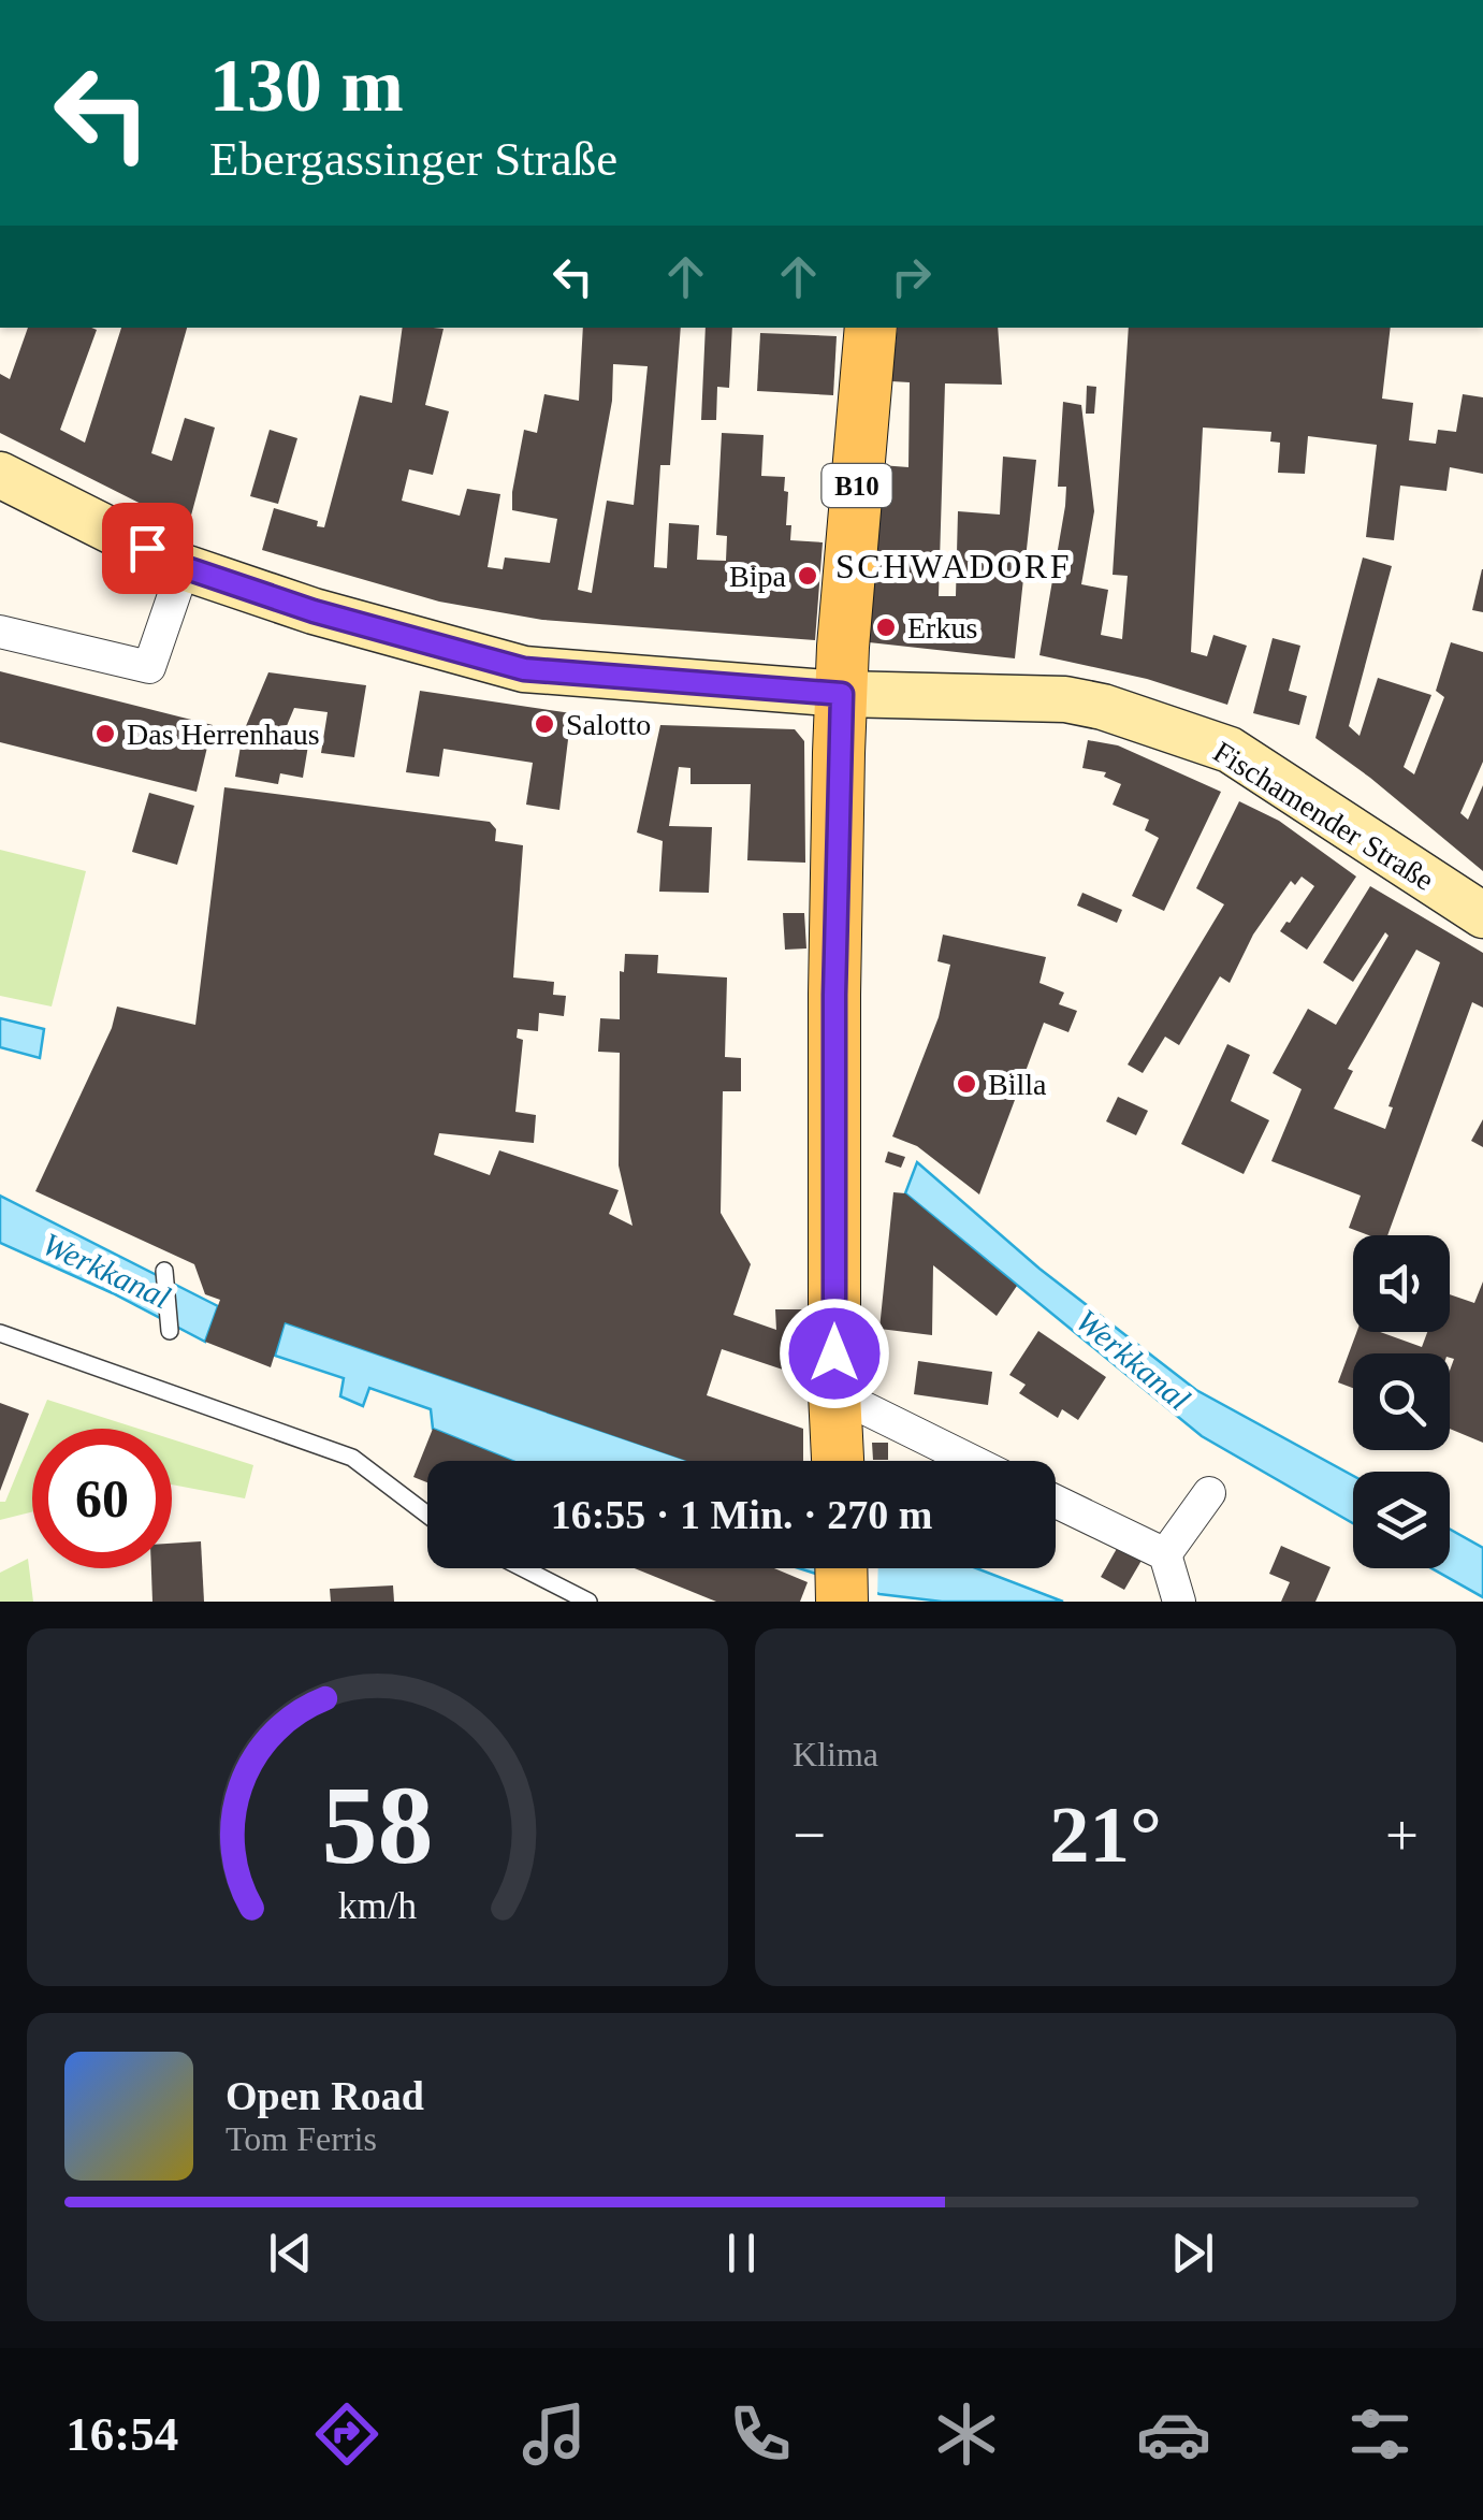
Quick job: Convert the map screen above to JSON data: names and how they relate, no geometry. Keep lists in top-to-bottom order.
{
  "streets": {
    "main road": ["B10", "Fischamender Straße"]
  },
  "crossings": [
    ["B10", "Fischamender Straße"]
  ],
  "districts": ["SCHWADORF"],
  "water": ["Werkkanal"],
  "places": [
    "Bipa",
    "Erkus",
    "Salotto",
    "Das Herrenhaus",
    "Billa"
  ],
  "page": {
    "turn": ["130 m", "Ebergassinger Straße"],
    "limit": "60",
    "trip": "16:55 · 1 Min. · 270 m",
    "tile": "Klima",
    "heat": ["−", "21°", "+"],
    "song": ["Open Road", "Tom Ferris"],
    "tabs": "16:54",
    "gauge": ["58", "km/h"]
  }
}
